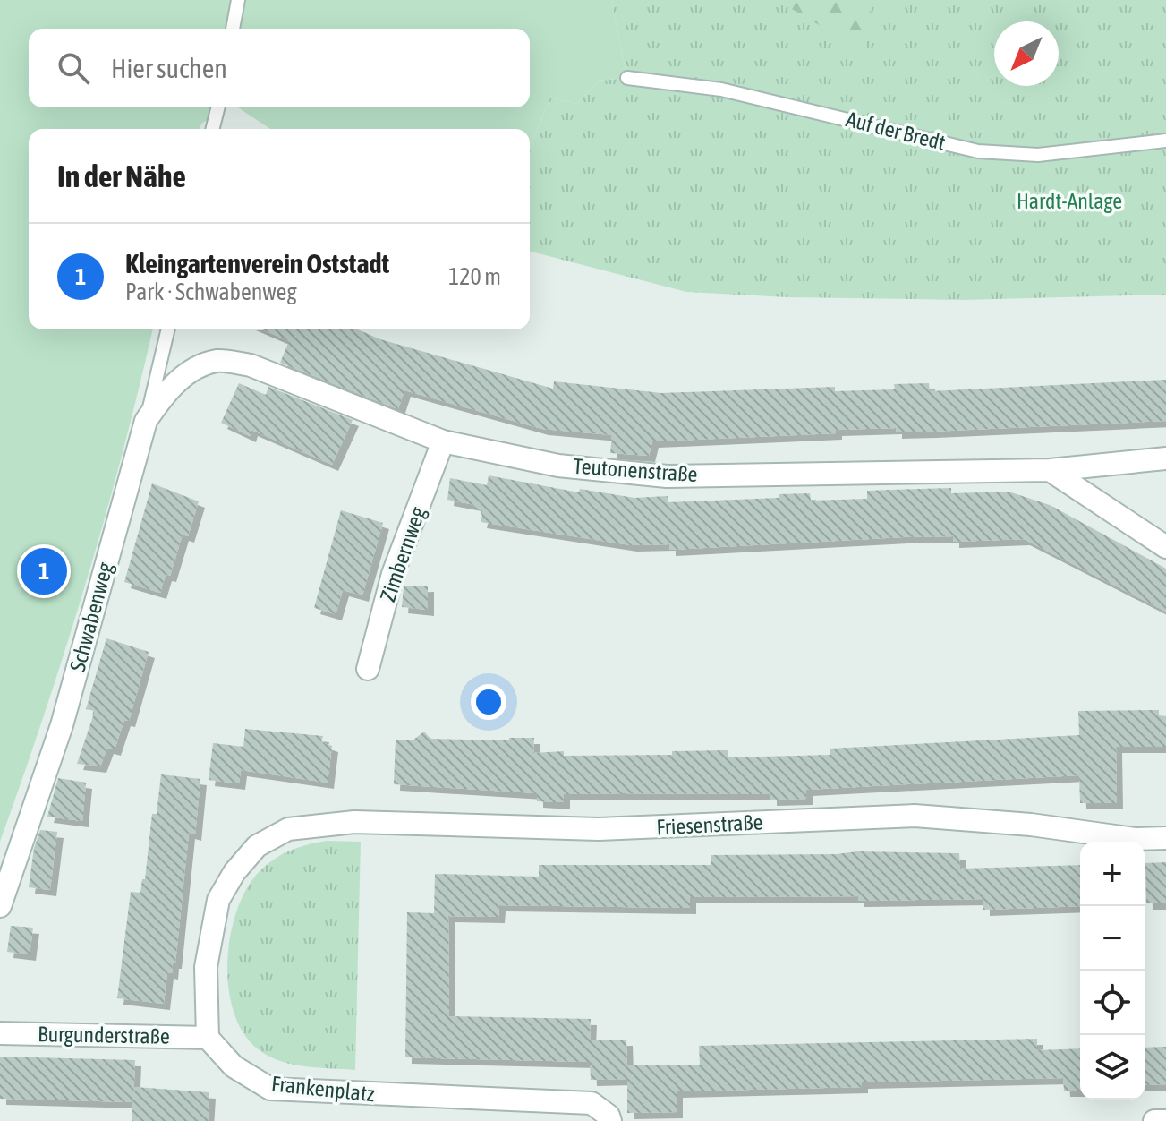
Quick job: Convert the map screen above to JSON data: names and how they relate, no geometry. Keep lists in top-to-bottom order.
{
  "streets": {
    "street": [
      "Teutonenstraße",
      "Zimbernweg",
      "Schwabenweg",
      "Friesenstraße",
      "Burgunderstraße",
      "Frankenplatz"
    ],
    "lane": ["Auf der Bredt"]
  },
  "crossings": [
    ["Teutonenstraße", "Zimbernweg"],
    ["Teutonenstraße", "Schwabenweg"],
    ["Friesenstraße", "Burgunderstraße"],
    ["Friesenstraße", "Frankenplatz"],
    ["Burgunderstraße", "Frankenplatz"]
  ],
  "parks": ["Hardt-Anlage"],
  "north": "bottom left",
  "page": {
    "search": "Hier suchen",
    "heading": "In der Nähe",
    "list": [
      {
        "mark": "1",
        "name": "Kleingartenverein Oststadt",
        "note": "Park · Schwabenweg",
        "value": "120 m"
      }
    ],
    "pins": "1",
    "map_buttons": ["+", "−"]
  }
}
